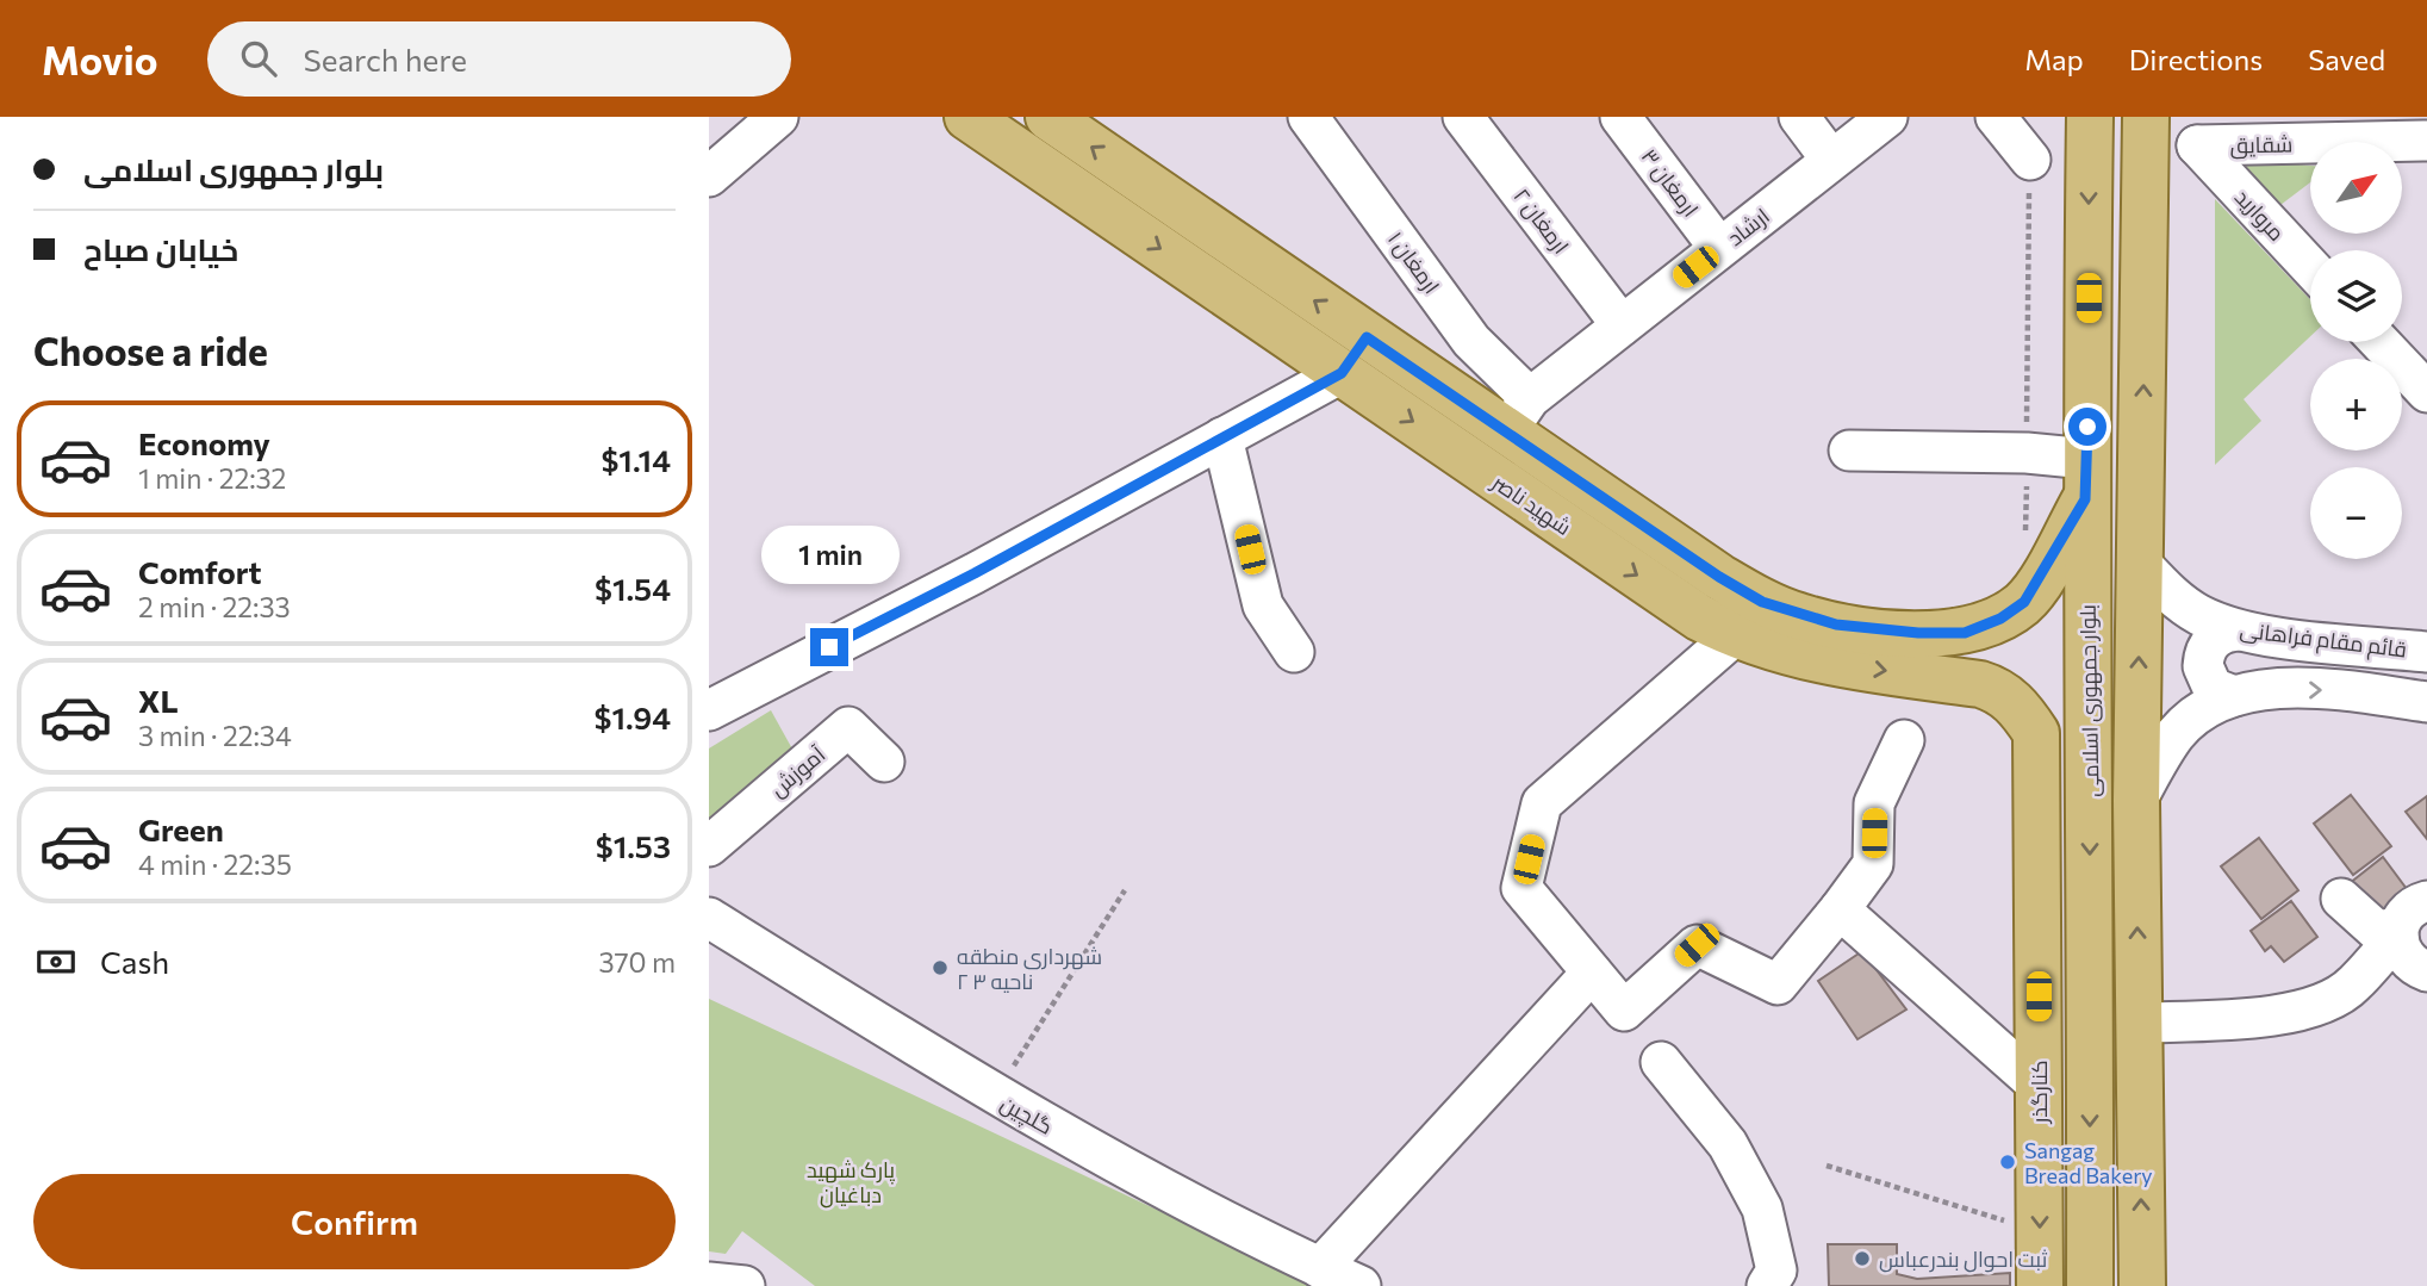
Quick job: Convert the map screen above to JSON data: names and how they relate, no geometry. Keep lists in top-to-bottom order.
{
  "streets": {
    "main road": ["شهید ناصر", "بلوار جمهوری اسلامی", "کنارگذر"],
    "street": [
      "شقایق",
      "ارمغان ۳",
      "مروارید",
      "ارمغان ۲",
      "ارشاد",
      "ارمغان ۱",
      "قائم مقام فراهانی",
      "آموزش",
      "گلچین"
    ]
  },
  "crossings": [
    ["شقایق", "مروارید"],
    ["ارمغان ۳", "ارشاد"],
    ["ارمغان ۲", "ارشاد"],
    ["ارشاد", "ارمغان ۱"],
    ["ارشاد", "شهید ناصر"],
    ["ارمغان ۱", "شهید ناصر"],
    ["شهید ناصر", "بلوار جمهوری اسلامی"],
    ["شهید ناصر", "کنارگذر"]
  ],
  "parks": ["پارک شهید دباغیان"],
  "places": ["شهرداری منطقه ۲ ناحیه ۳", "Sangag Bread Bakery", "ثبت احوال بندرعباس"],
  "north": "top right",
  "page": {
    "header": "Movio",
    "search": "Search here",
    "nav": ["Map", "Directions", "Saved"],
    "banner": ["بلوار جمهوری اسلامی", "خیابان صباح"],
    "map_buttons": ["+", "−"],
    "heading": "Choose a ride",
    "list": [
      {
        "name": "Economy",
        "note": "1 min · 22:32",
        "value": "$1.14"
      },
      {
        "name": "Comfort",
        "note": "2 min · 22:33",
        "value": "$1.54"
      },
      {
        "name": "XL",
        "note": "3 min · 22:34",
        "value": "$1.94"
      },
      {
        "name": "Green",
        "note": "4 min · 22:35",
        "value": "$1.53"
      }
    ],
    "bubble": "1 min",
    "pay": ["Cash", "370 m"],
    "buttons": "Confirm"
  }
}
